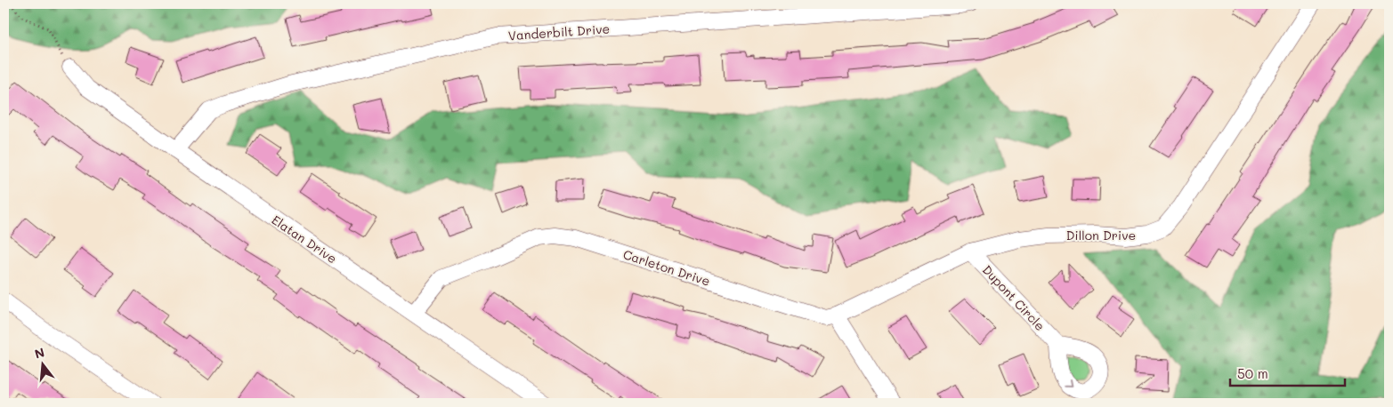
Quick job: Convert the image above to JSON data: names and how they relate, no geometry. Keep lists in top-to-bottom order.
{
  "streets": {
    "street": [
      "Vanderbilt Drive",
      "Dillon Drive",
      "Elatan Drive",
      "Carleton Drive",
      "Dupont Circle"
    ]
  },
  "crossings": [
    ["Vanderbilt Drive", "Elatan Drive"],
    ["Dillon Drive", "Carleton Drive"],
    ["Dillon Drive", "Dupont Circle"],
    ["Elatan Drive", "Carleton Drive"]
  ],
  "scale_bar": "50 m",
  "north": "top"
}
